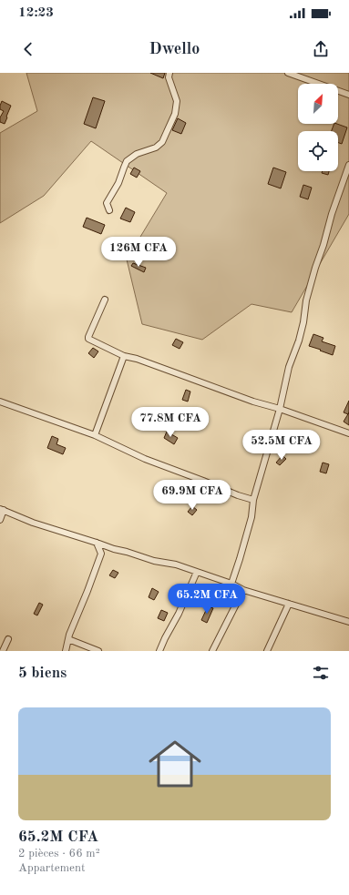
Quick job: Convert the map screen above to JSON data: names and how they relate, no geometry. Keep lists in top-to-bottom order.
{
  "north": "top right",
  "page": {
    "status": "12:23",
    "header": "Dwello",
    "price": [
      "126M CFA",
      "77.8M CFA",
      "52.5M CFA",
      "69.9M CFA",
      "65.2M CFA"
    ],
    "heading": "5 biens",
    "list": [
      {
        "name": "65.2M CFA",
        "note": "2 pièces · 66 m² · Appartement"
      }
    ]
  }
}
